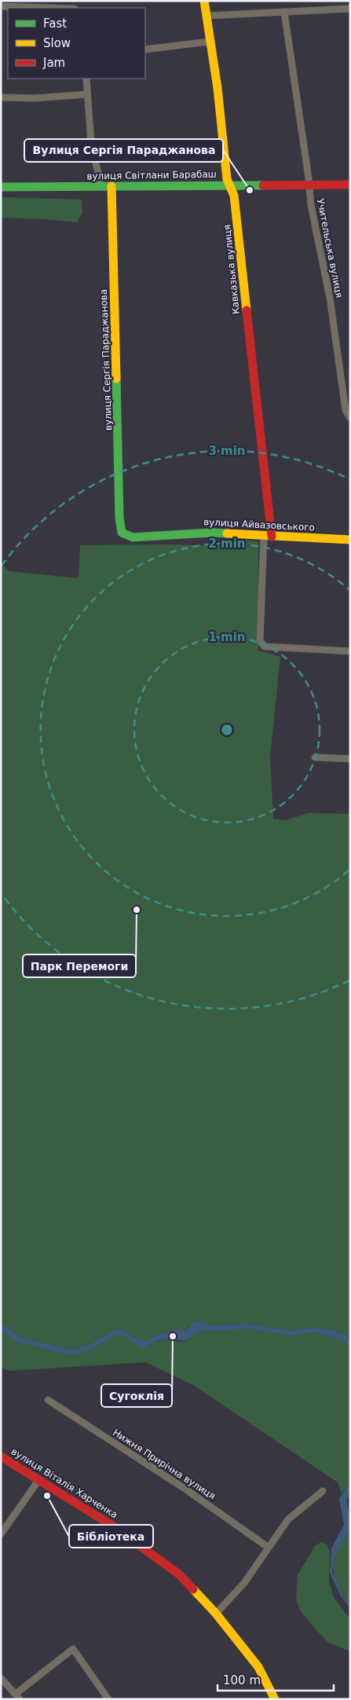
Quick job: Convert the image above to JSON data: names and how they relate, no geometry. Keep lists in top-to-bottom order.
{
  "streets": {
    "street": [
      "вулиця Світлани Барабаш",
      "Учительська вулиця",
      "Кавказька вулиця",
      "вулиця Сергія Параджанова",
      "вулиця Айвазовського",
      "Нижня Прирічна вулиця",
      "вулиця Віталія Харченка"
    ]
  },
  "crossings": [
    ["вулиця Світлани Барабаш", "Учительська вулиця"],
    ["вулиця Світлани Барабаш", "Кавказька вулиця"],
    ["вулиця Світлани Барабаш", "вулиця Сергія Параджанова"],
    ["Кавказька вулиця", "вулиця Айвазовського"],
    ["вулиця Сергія Параджанова", "вулиця Айвазовського"]
  ],
  "places": [
    "Вулиця Сергія Параджанова",
    "Парк Перемоги",
    "Сугоклія",
    "Бібліотека"
  ],
  "legend": ["Fast", "Slow", "Jam"],
  "scale_bar": "100 m",
  "rings": ["3 min", "2 min", "1 min"]
}
